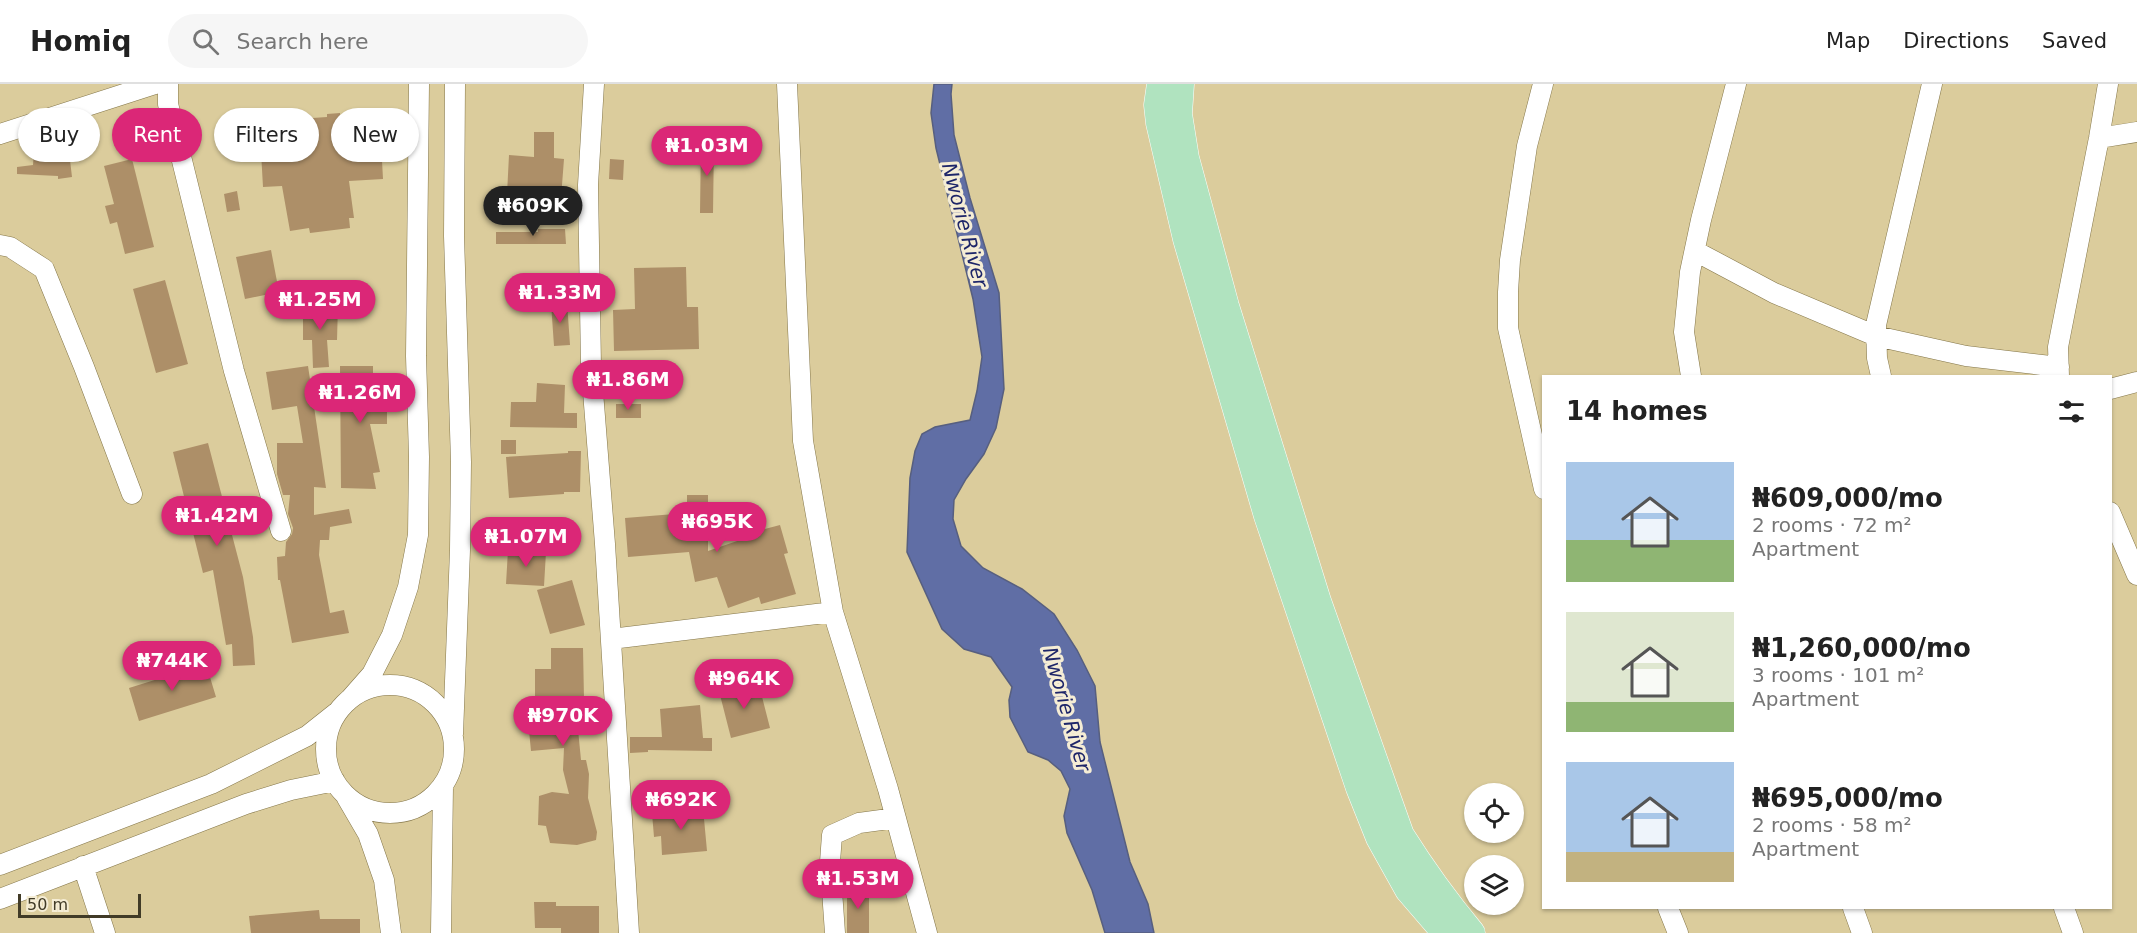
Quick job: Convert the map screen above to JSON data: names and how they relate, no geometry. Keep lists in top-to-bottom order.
{
  "water": ["Nworie River"],
  "scale_bar": "50 m",
  "page": {
    "header": "Homiq",
    "search": "Search here",
    "nav": ["Map", "Directions", "Saved"],
    "chip": [
      "Buy",
      "Rent",
      "Filters",
      "New"
    ],
    "price": [
      "₦1.03M",
      "₦609K",
      "₦1.33M",
      "₦1.25M",
      "₦1.86M",
      "₦1.26M",
      "₦1.42M",
      "₦695K",
      "₦1.07M",
      "₦744K",
      "₦964K",
      "₦970K",
      "₦692K",
      "₦1.53M"
    ],
    "heading": "14 homes",
    "list": [
      {
        "name": "₦609,000/mo",
        "note": "2 rooms · 72 m² · Apartment"
      },
      {
        "name": "₦1,260,000/mo",
        "note": "3 rooms · 101 m² · Apartment"
      },
      {
        "name": "₦695,000/mo",
        "note": "2 rooms · 58 m² · Apartment"
      }
    ],
    "scale": "50 m"
  }
}
